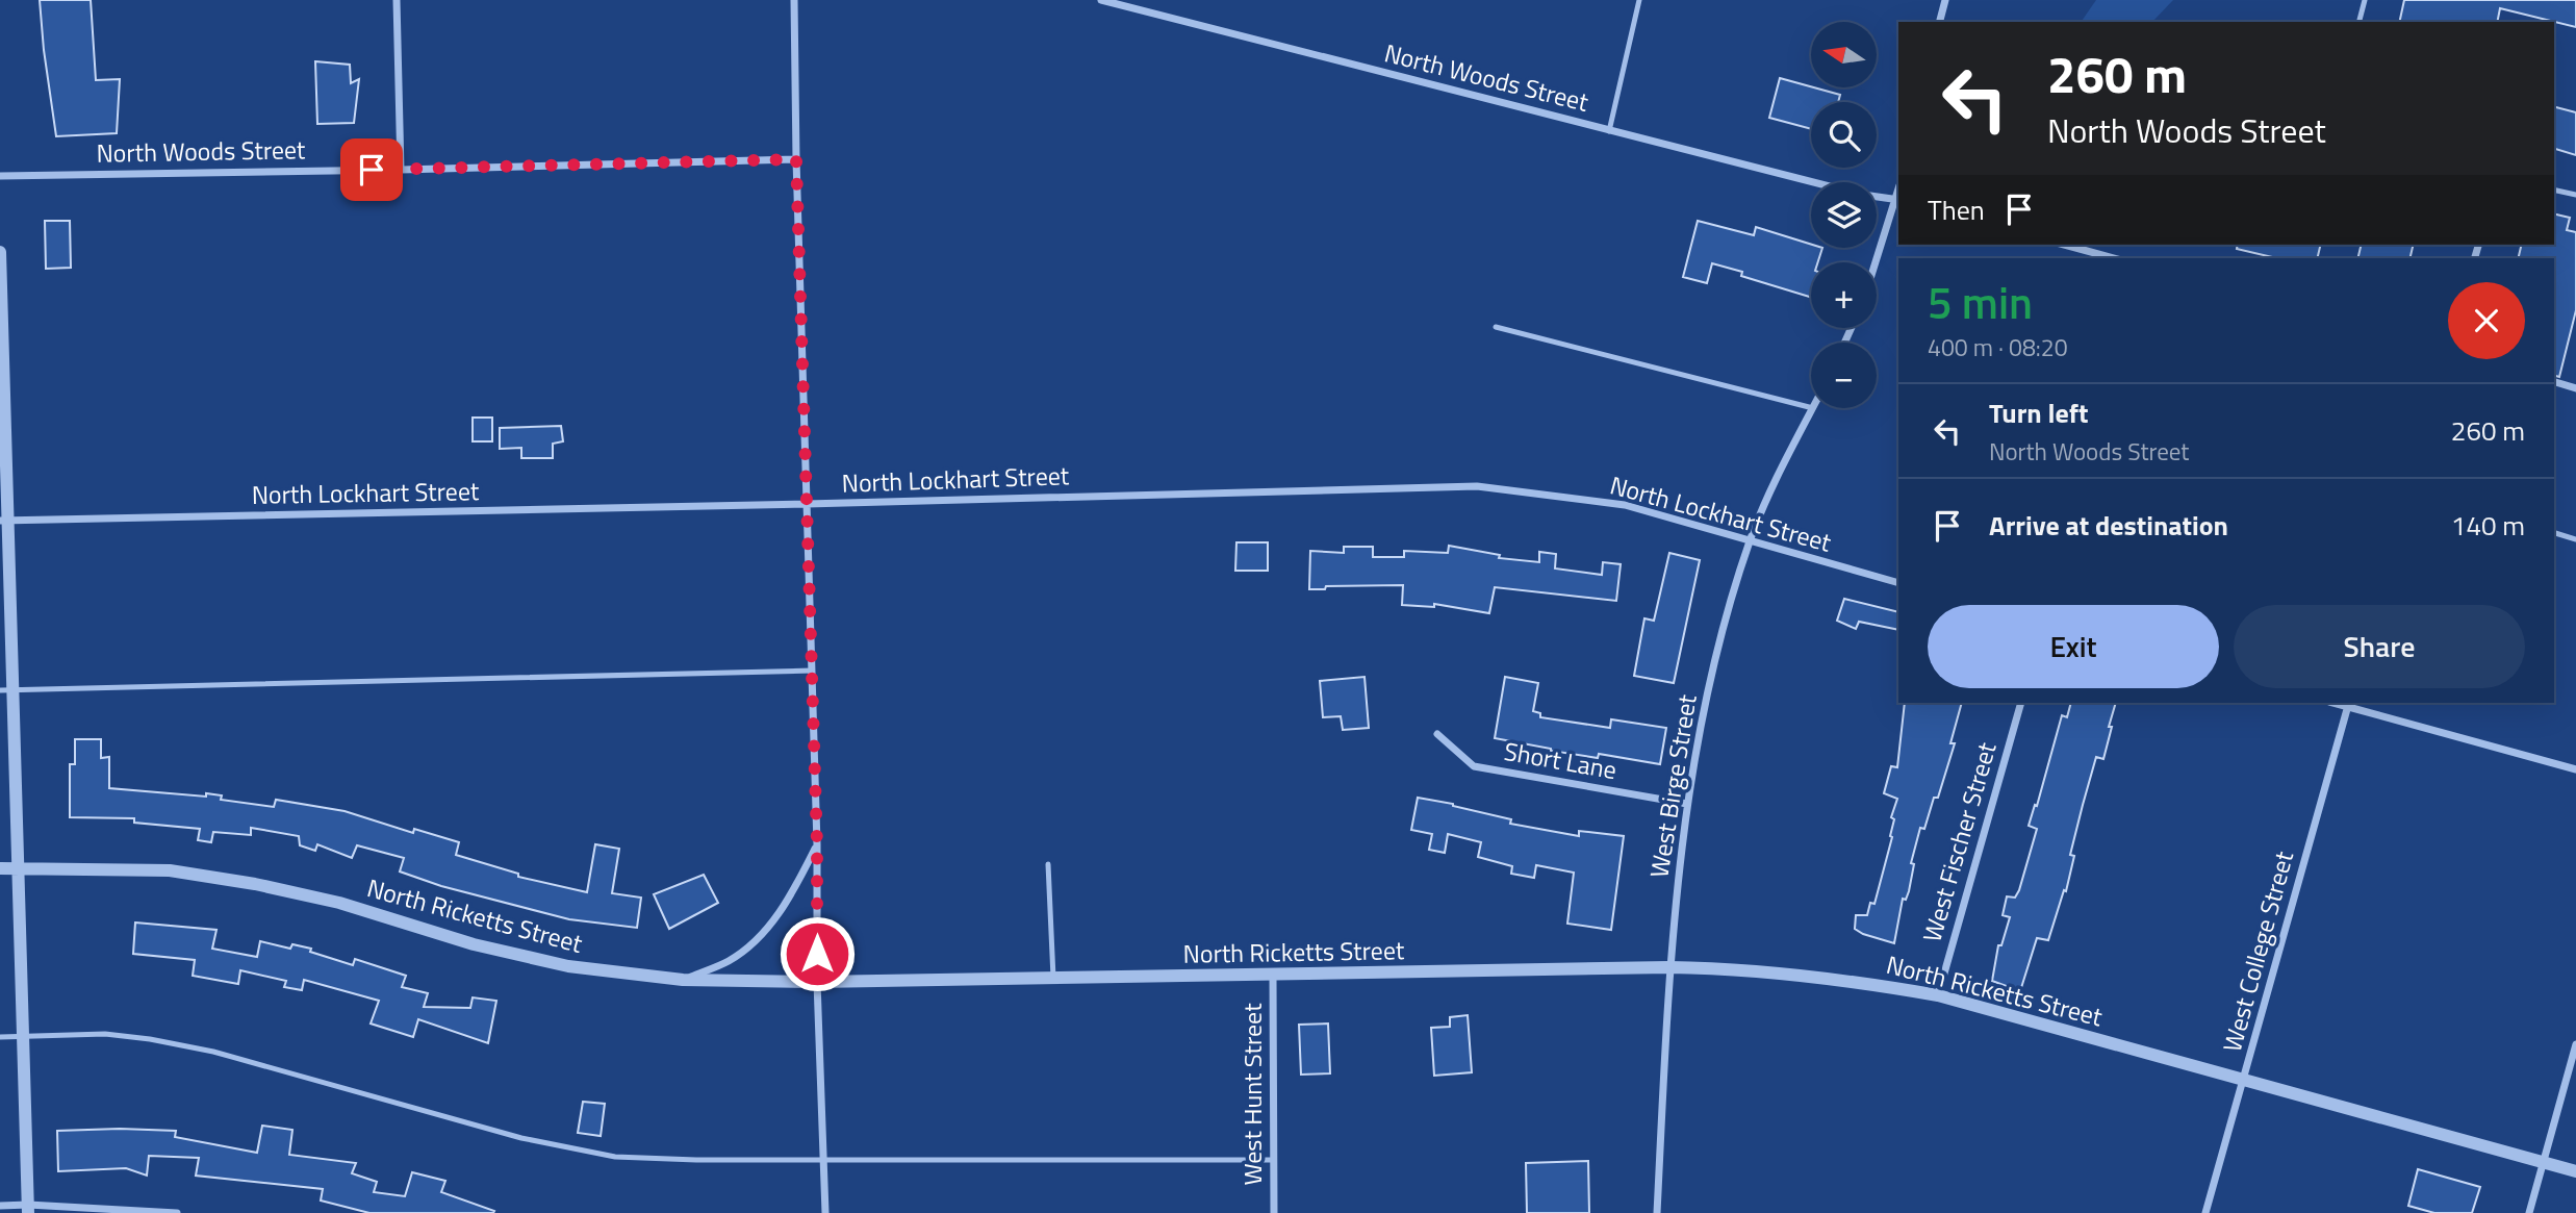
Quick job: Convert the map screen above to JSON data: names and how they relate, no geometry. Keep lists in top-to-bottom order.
{
  "streets": {
    "street": [
      "North Woods Street",
      "North Lockhart Street",
      "Short Lane",
      "West Birge Street",
      "West Fischer Street",
      "North Ricketts Street",
      "West College Street",
      "West Hunt Street"
    ]
  },
  "crossings": [
    ["North Lockhart Street", "West Birge Street"],
    ["Short Lane", "West Birge Street"],
    ["West Birge Street", "North Ricketts Street"],
    ["West Fischer Street", "North Ricketts Street"],
    ["North Ricketts Street", "West College Street"],
    ["North Ricketts Street", "West Hunt Street"]
  ],
  "north": "left",
  "page": {
    "map_buttons": ["+", "−"],
    "turn": ["260 m", "North Woods Street"],
    "then": "Then",
    "heading": ["5 min", "400 m · 08:20"],
    "list": [
      {
        "name": "Turn left",
        "note": "North Woods Street",
        "value": "260 m"
      },
      {
        "name": "Arrive at destination",
        "value": "140 m"
      }
    ],
    "buttons": ["Exit", "Share"]
  }
}
